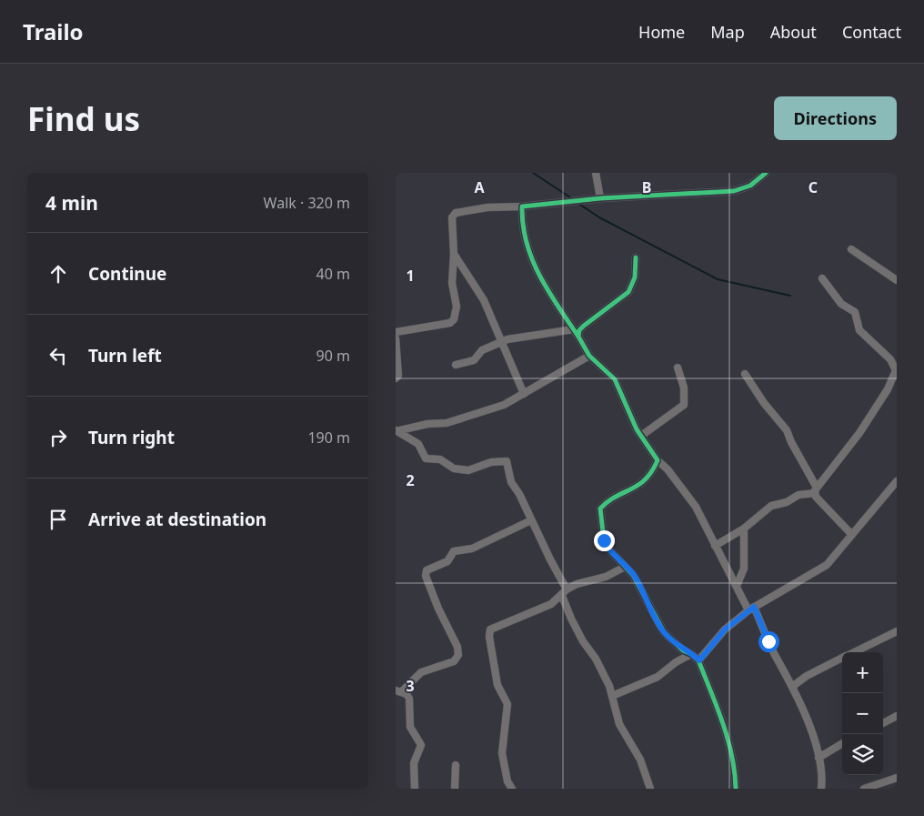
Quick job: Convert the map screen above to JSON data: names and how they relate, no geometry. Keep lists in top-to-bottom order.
{
  "page": {
    "header": "Trailo",
    "nav": [
      "Home",
      "Map",
      "About",
      "Contact"
    ],
    "buttons": "Directions",
    "title": "Find us",
    "heading": ["4 min", "Walk · 320 m"],
    "list": [
      ["Continue", "40 m"],
      ["Turn left", "90 m"],
      ["Turn right", "190 m"],
      "Arrive at destination"
    ],
    "map_buttons": ["+", "−"]
  },
  "grid": {
    "columns": ["A", "B", "C"],
    "rows": ["1", "2", "3"]
  }
}
